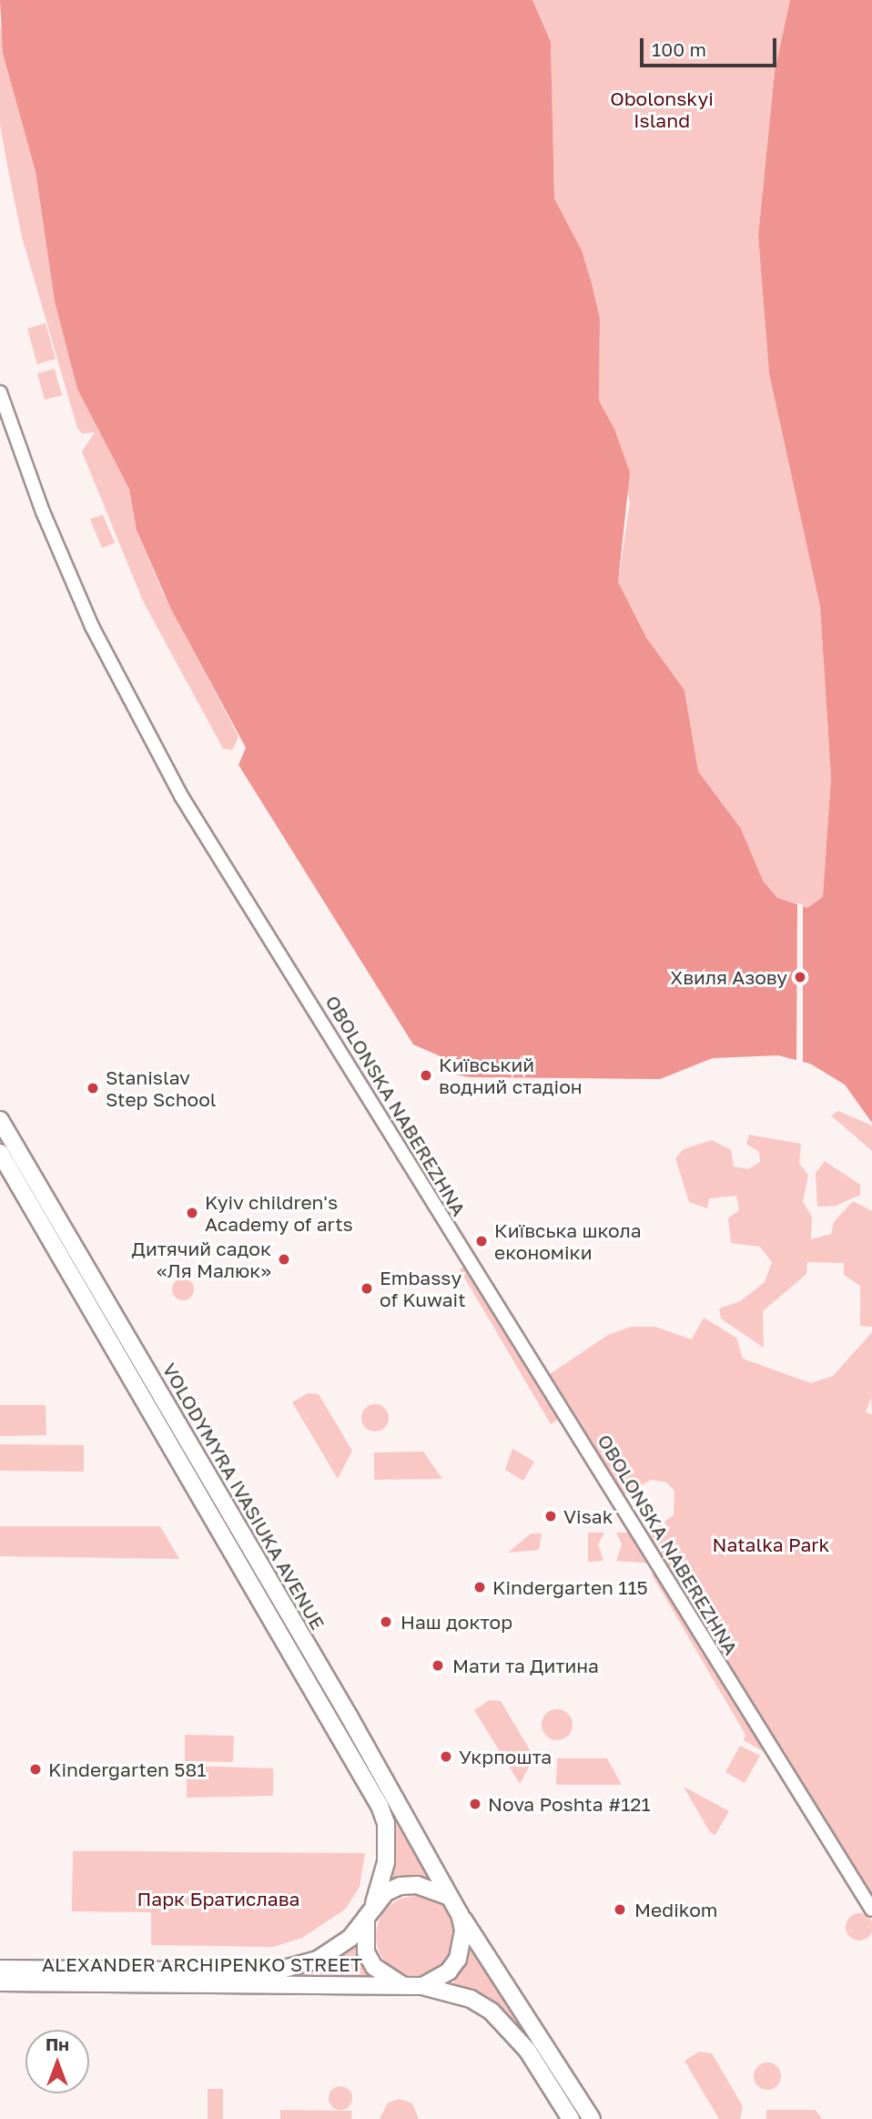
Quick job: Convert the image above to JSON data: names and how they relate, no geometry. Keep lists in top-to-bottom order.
{
  "streets": {
    "main road": ["VOLODYMYRA IVASIUKA AVENUE", "ALEXANDER ARCHIPENKO STREET"],
    "street": ["OBOLONSKA NABEREZHNA"]
  },
  "crossings": [
    ["VOLODYMYRA IVASIUKA AVENUE", "ALEXANDER ARCHIPENKO STREET"]
  ],
  "parks": ["Obolonskyi Island", "Natalka Park", "Парк Братислава"],
  "places": [
    "Хвиля Азову",
    "Київський водний стадіон",
    "Stanislav Step School",
    "Kyiv children's Academy of arts",
    "Київська школа економіки",
    "Дитячий садок «Ля Малюк»",
    "Embassy of Kuwait",
    "Visak",
    "Kindergarten 115",
    "Наш доктор",
    "Мати та Дитина",
    "Укрпошта",
    "Kindergarten 581",
    "Nova Poshta #121",
    "Medikom"
  ],
  "scale_bar": "100 m",
  "north": "top"
}
